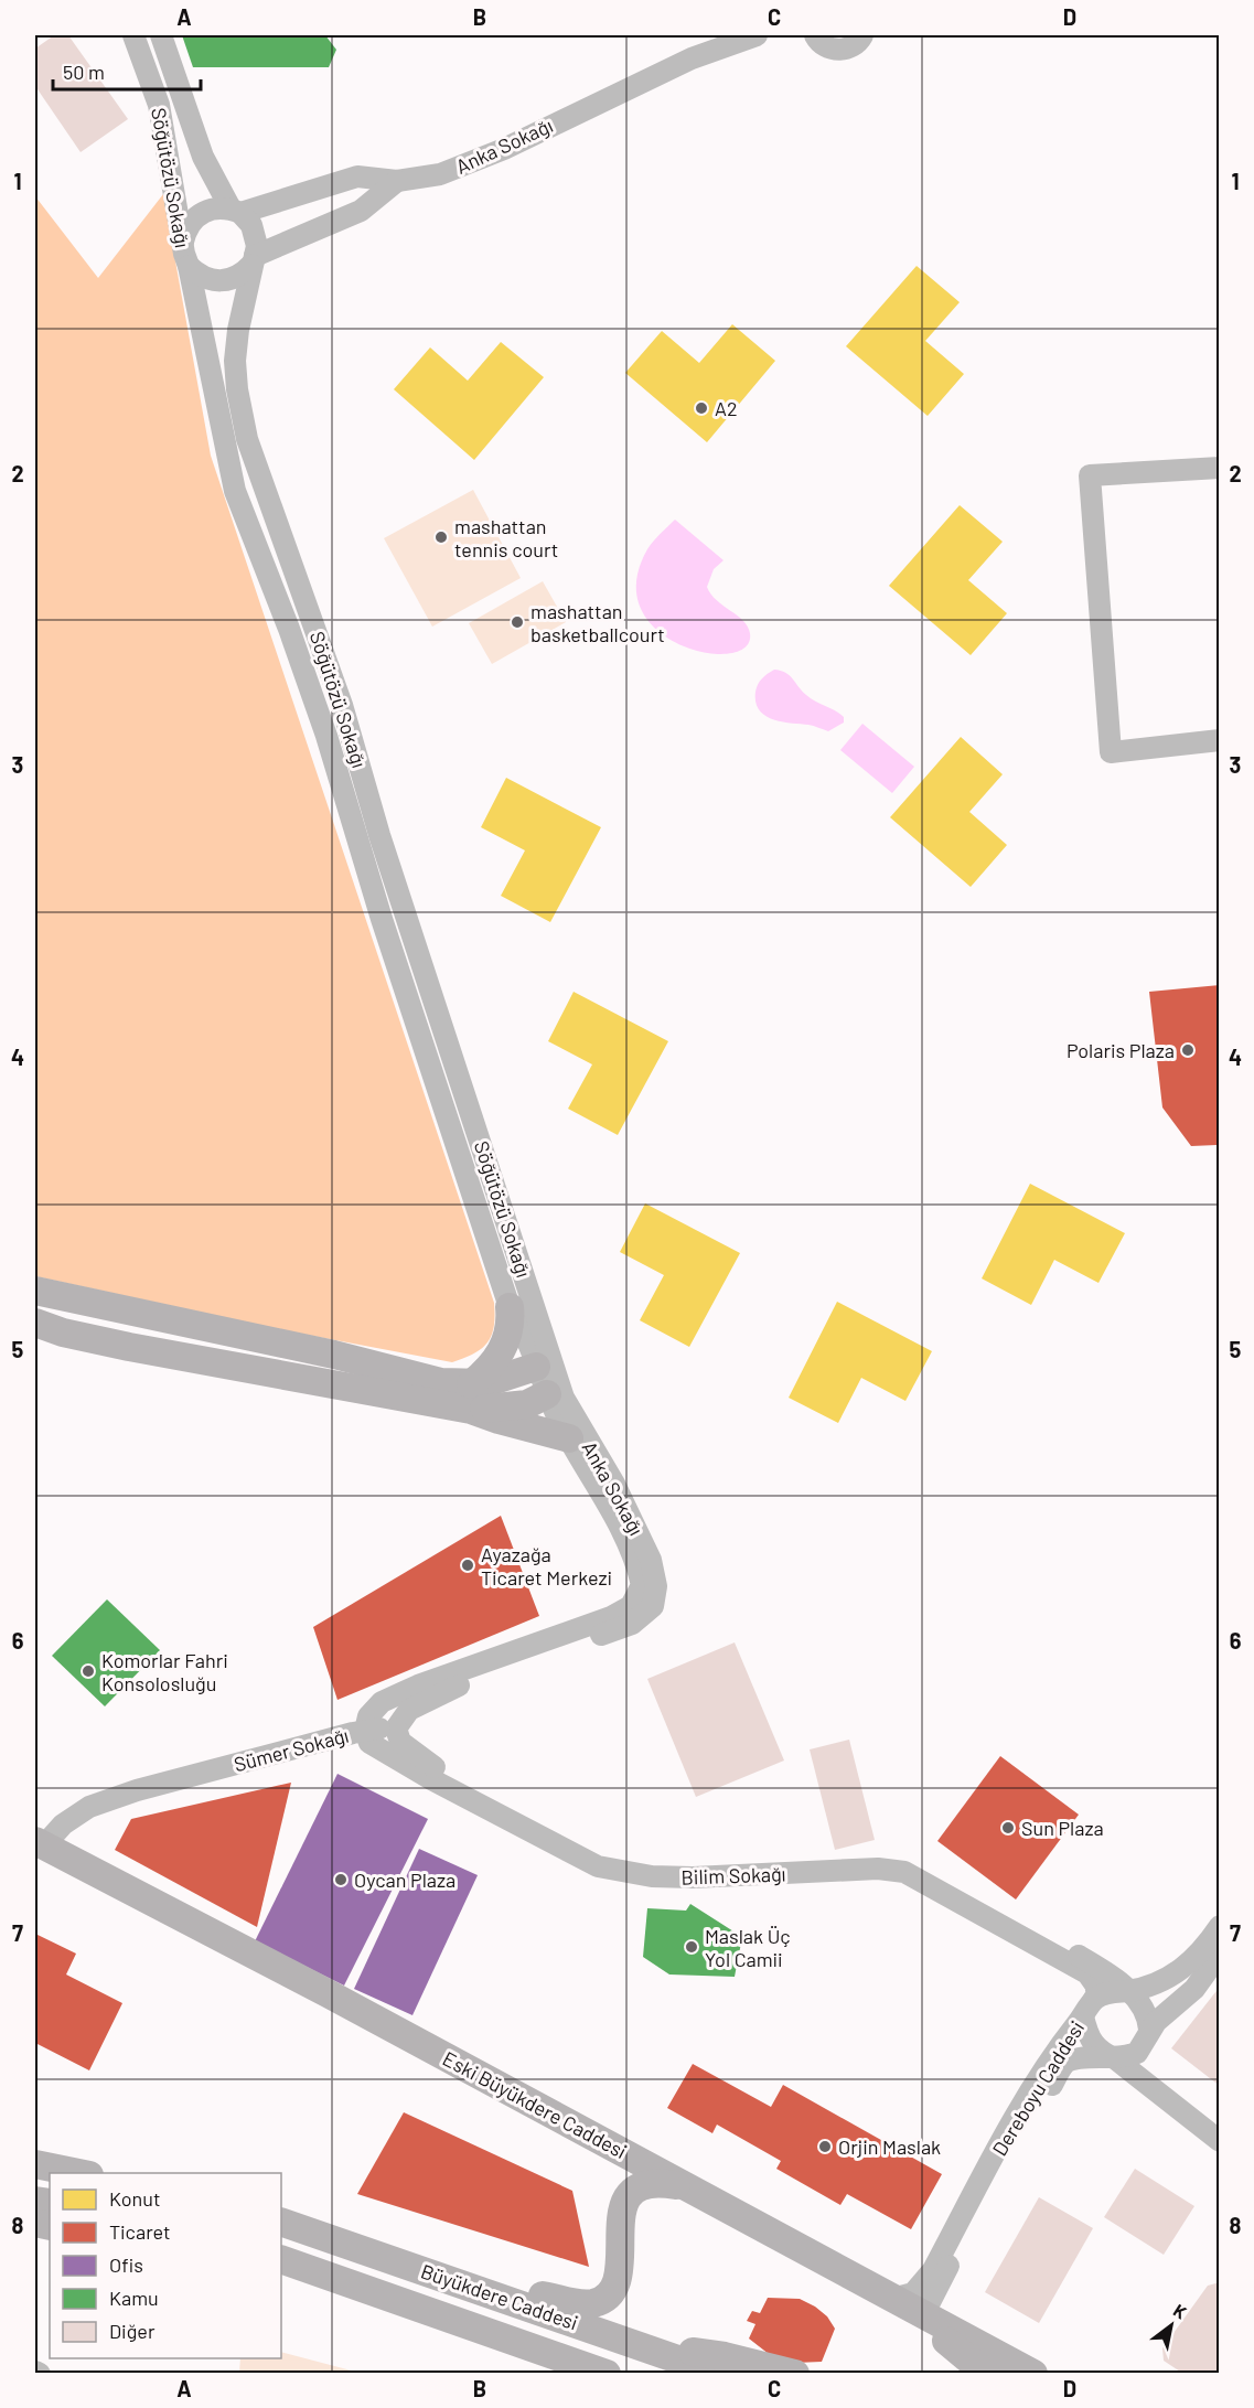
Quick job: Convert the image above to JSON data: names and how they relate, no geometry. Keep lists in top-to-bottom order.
{
  "streets": {
    "main road": ["Eski Büyükdere Caddesi", "Büyükdere Caddesi"],
    "street": [
      "Anka Sokağı",
      "Söğütözü Sokağı",
      "Sümer Sokağı",
      "Bilim Sokağı",
      "Dereboyu Caddesi"
    ]
  },
  "crossings": [
    ["Anka Sokağı", "Söğütözü Sokağı"],
    ["Anka Sokağı", "Sümer Sokağı"],
    ["Sümer Sokağı", "Bilim Sokağı"],
    ["Sümer Sokağı", "Eski Büyükdere Caddesi"],
    ["Bilim Sokağı", "Dereboyu Caddesi"],
    ["Dereboyu Caddesi", "Eski Büyükdere Caddesi"]
  ],
  "places": [
    "A2",
    "mashattan tennis court",
    "mashattan basketballcourt",
    "Polaris Plaza",
    "Ayazağa Ticaret Merkezi",
    "Komorlar Fahri Konsolosluğu",
    "Sun Plaza",
    "Oycan Plaza",
    "Maslak Üç Yol Camii",
    "Orjin Maslak"
  ],
  "legend": [
    "Konut",
    "Ticaret",
    "Ofis",
    "Kamu",
    "Diğer"
  ],
  "scale_bar": "50 m",
  "north": "top right",
  "grid": {
    "columns": [
      "A",
      "B",
      "C",
      "D"
    ],
    "rows": [
      "1",
      "2",
      "3",
      "4",
      "5",
      "6",
      "7",
      "8"
    ]
  }
}
